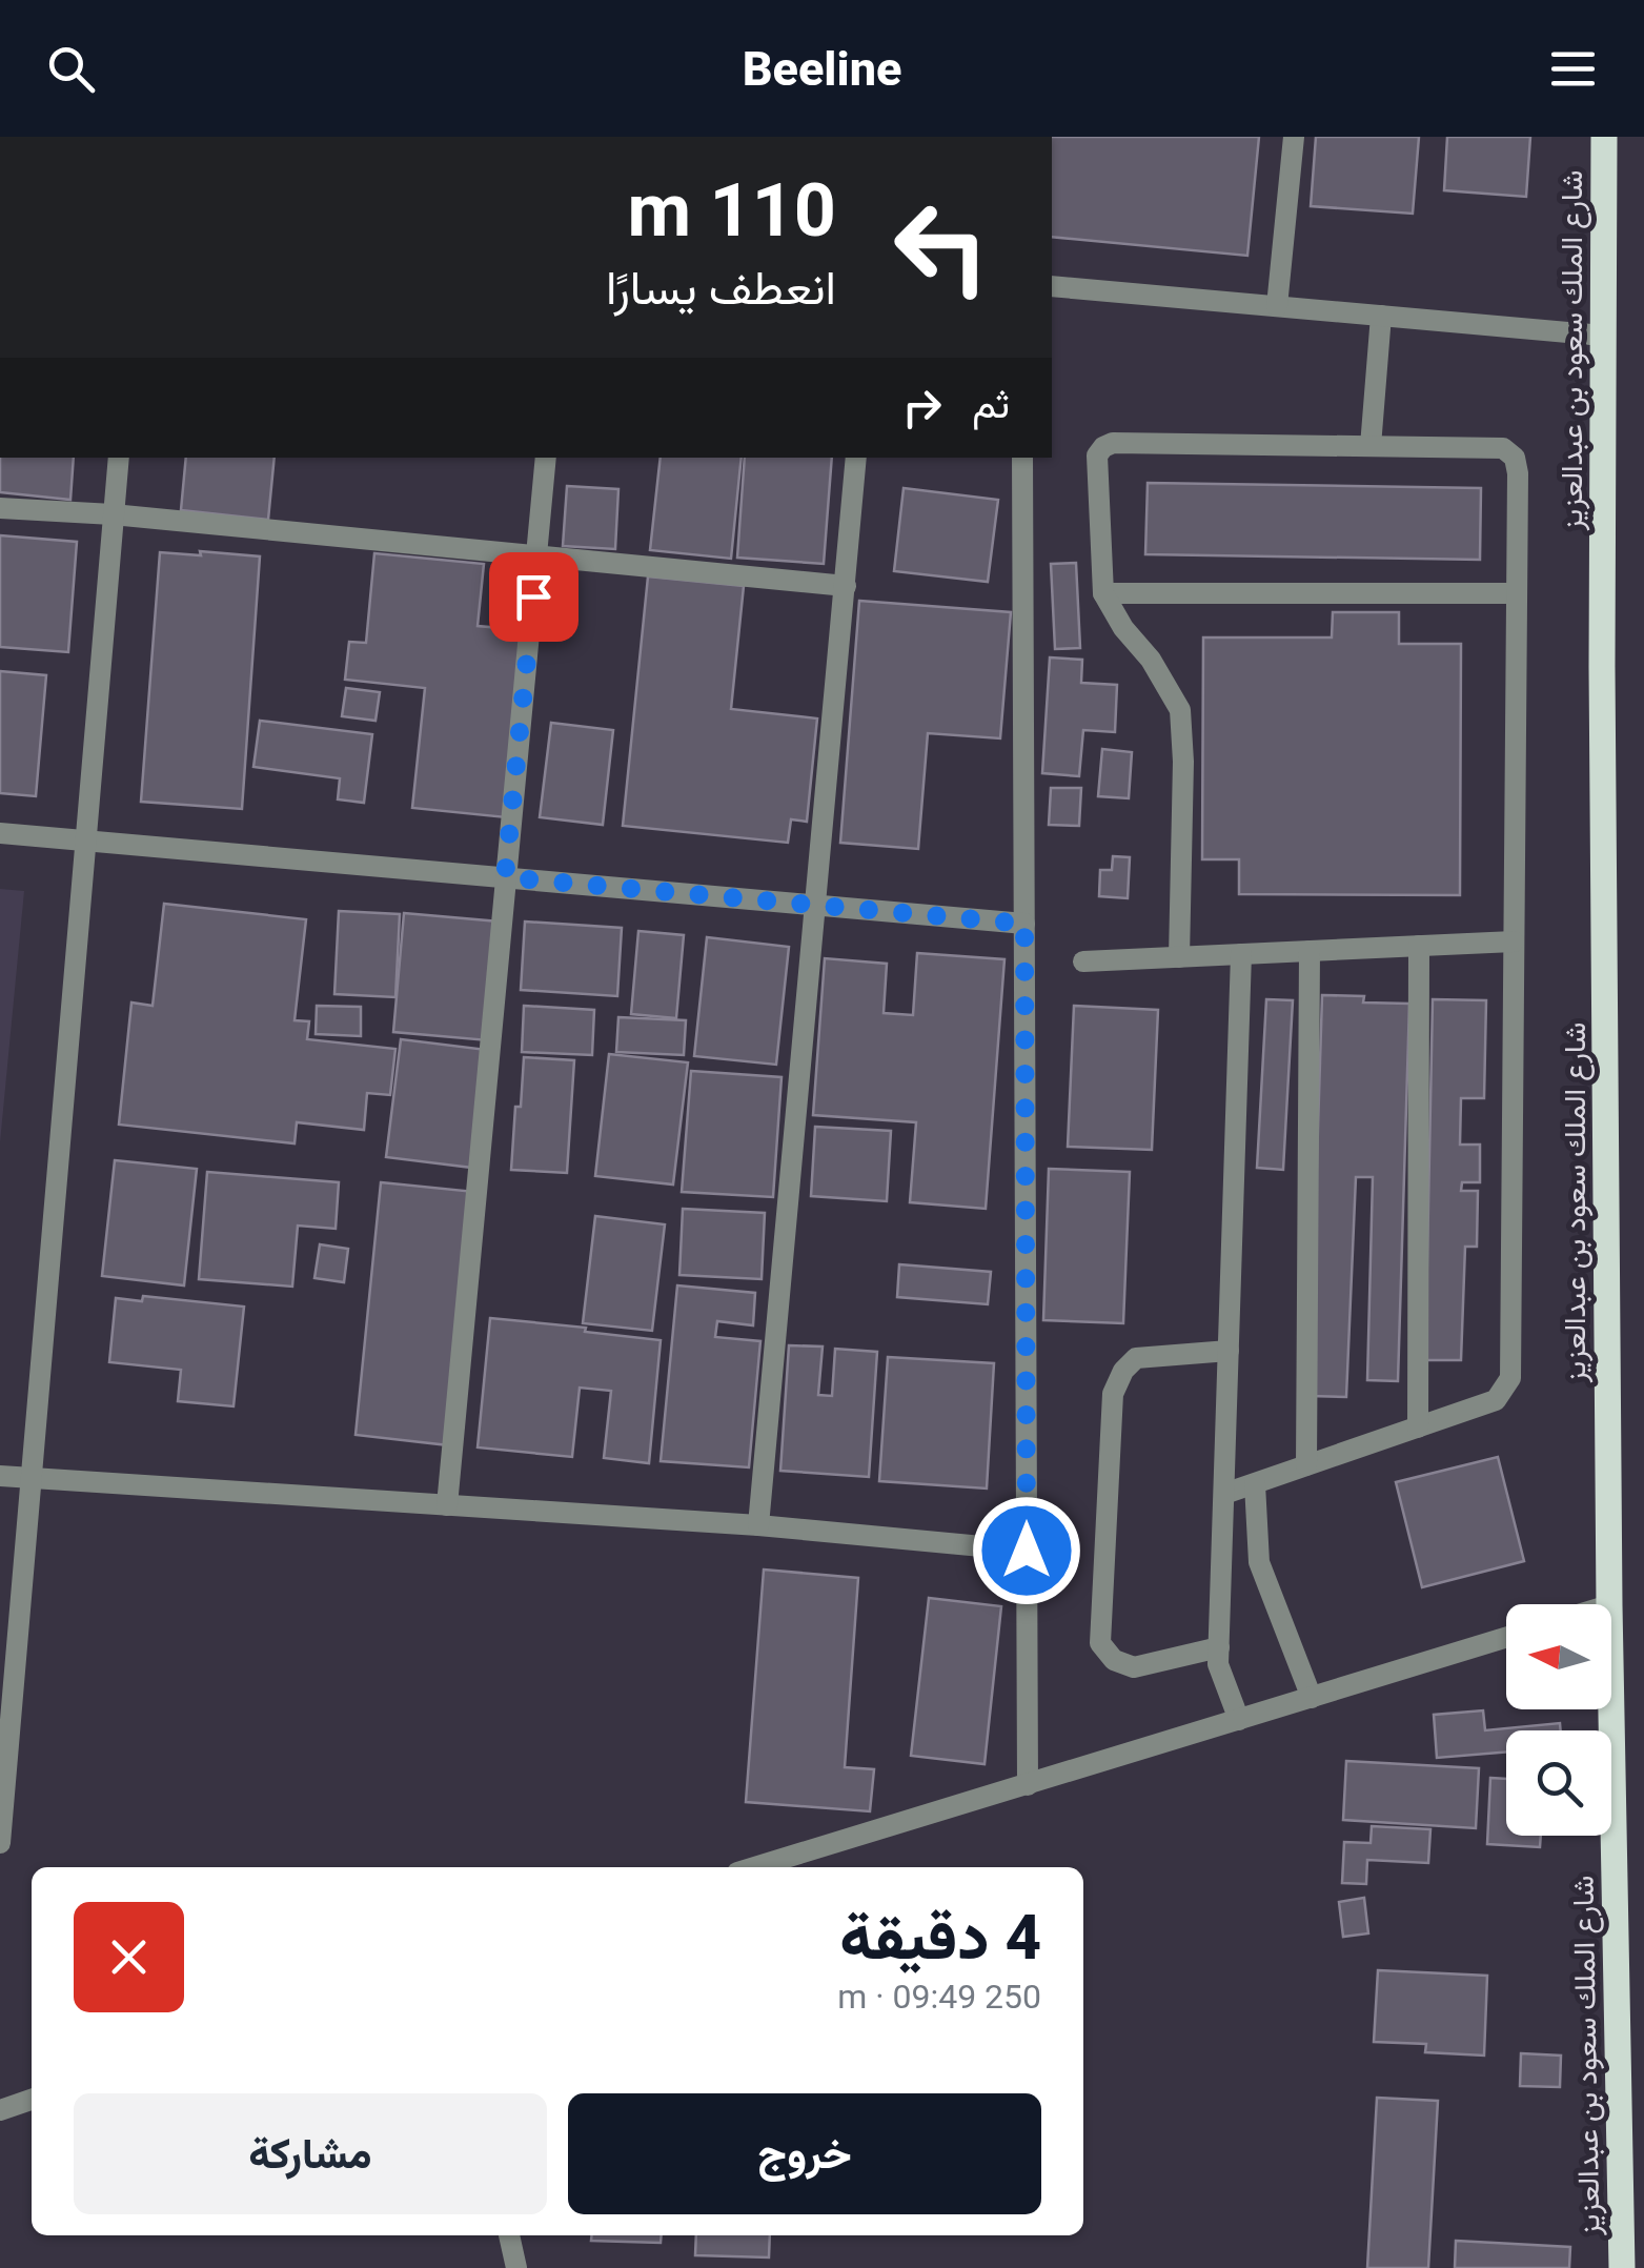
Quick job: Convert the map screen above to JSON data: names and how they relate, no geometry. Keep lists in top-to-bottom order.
{
  "streets": {
    "main road": ["شارع الملك سعود بن عبدالعزيز"]
  },
  "north": "left",
  "page": {
    "header": "Beeline",
    "turn": ["110 m", "انعطف يسارًا"],
    "then": "ثم",
    "heading": ["4 دقيقة", "250 m · 09:49"],
    "buttons": ["خروج", "مشاركة"]
  }
}
